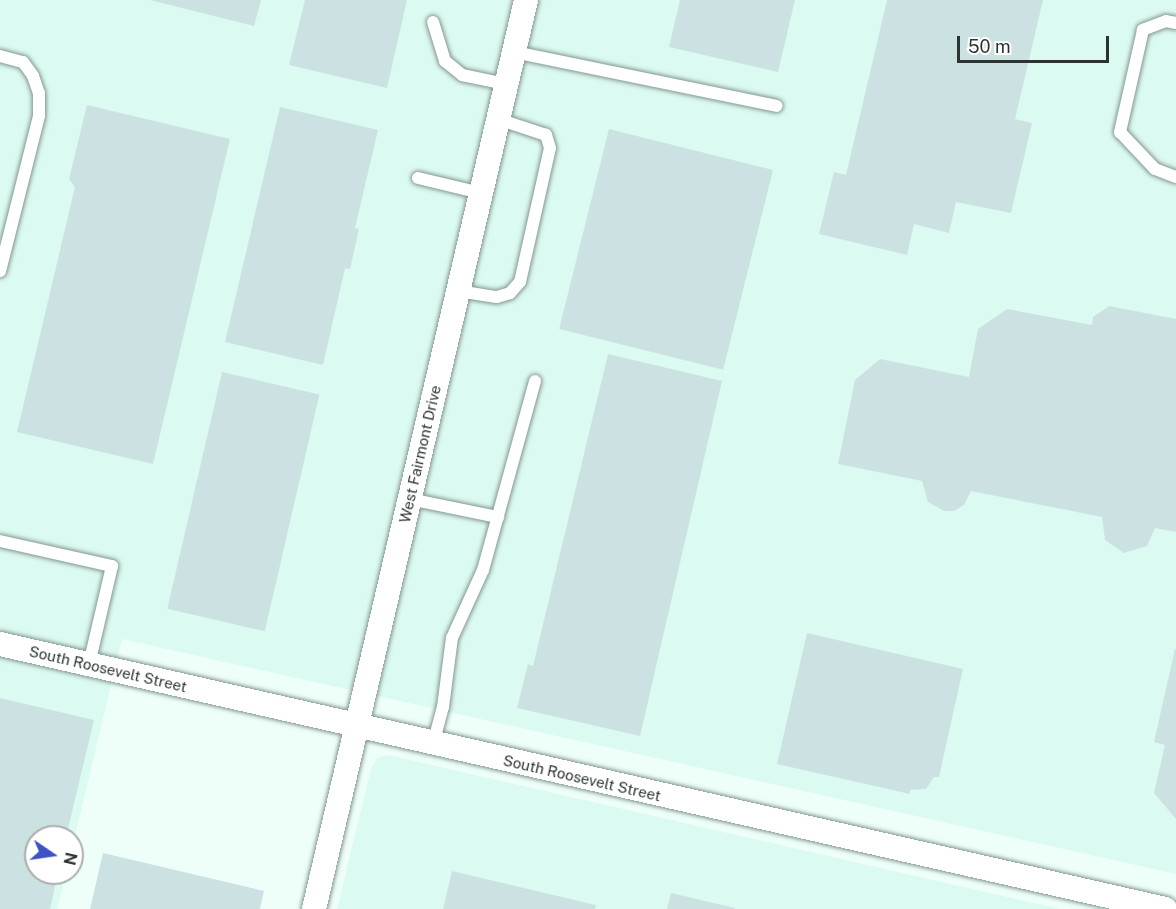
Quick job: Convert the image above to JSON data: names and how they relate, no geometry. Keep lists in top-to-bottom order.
{
  "streets": {
    "street": ["West Fairmont Drive", "South Roosevelt Street"]
  },
  "crossings": [
    ["West Fairmont Drive", "South Roosevelt Street"]
  ],
  "scale_bar": "50 m",
  "north": "right"
}
